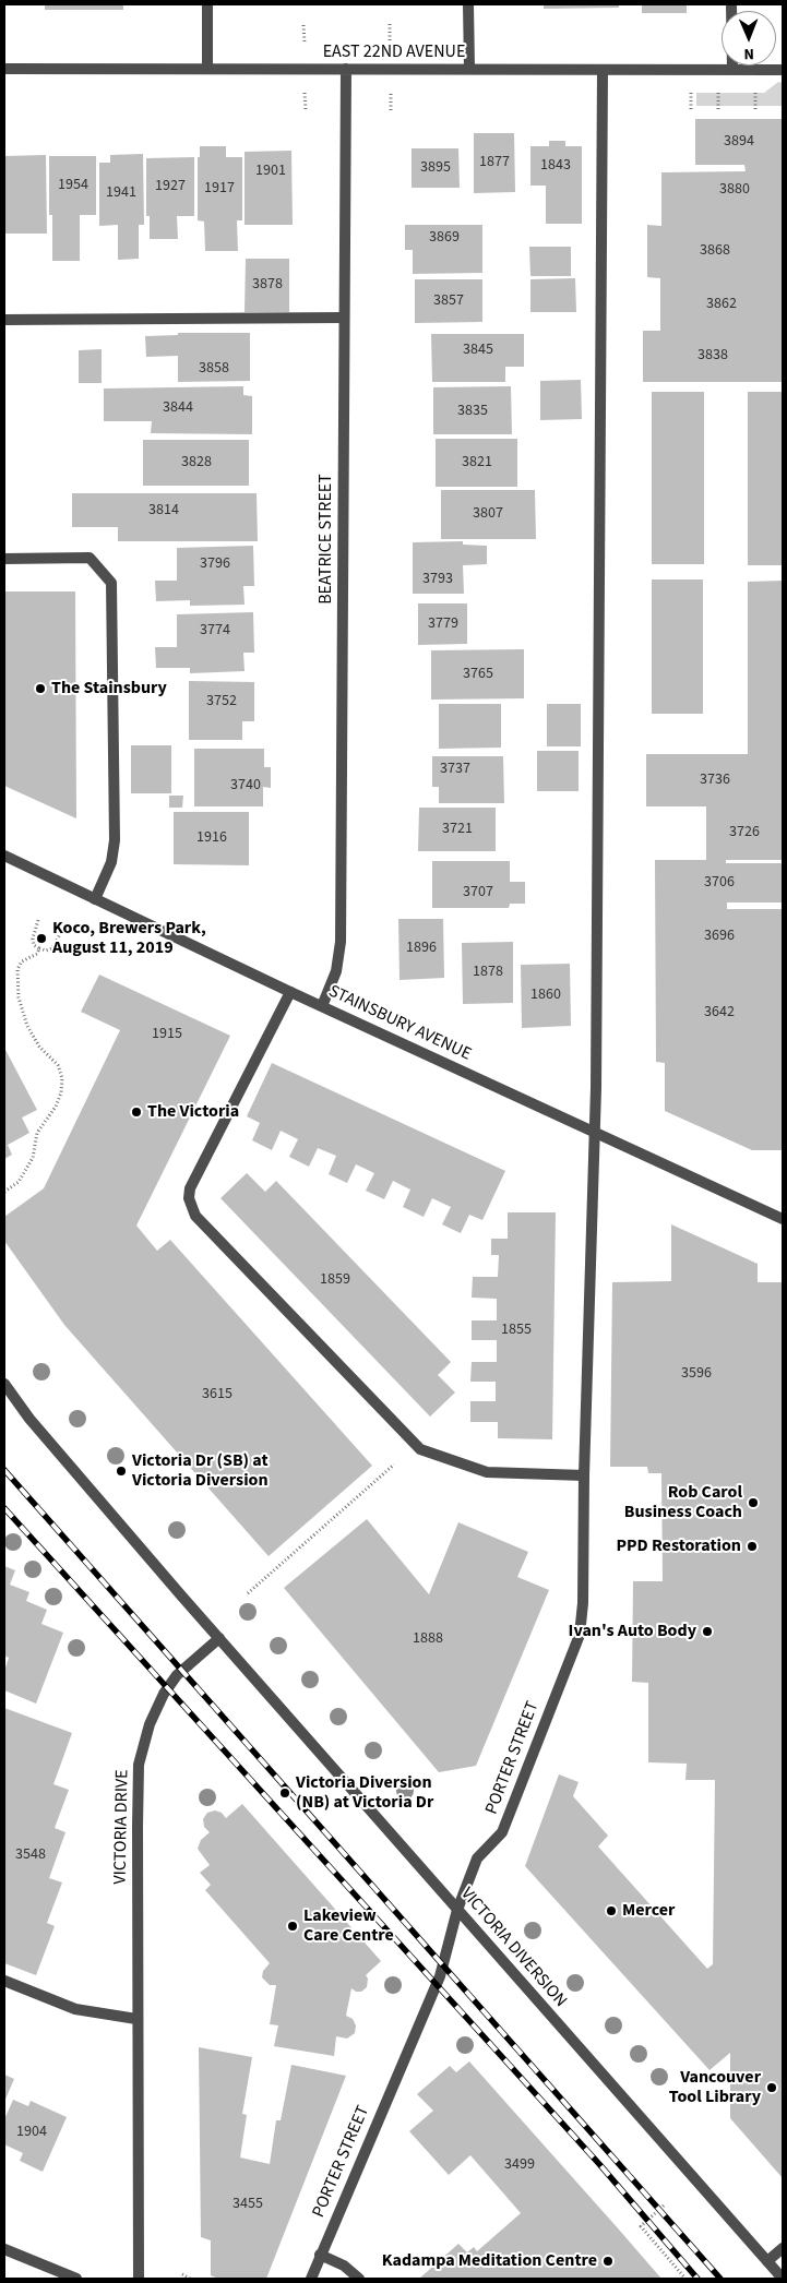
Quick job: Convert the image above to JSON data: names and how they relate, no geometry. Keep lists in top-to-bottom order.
{
  "streets": {
    "street": [
      "EAST 22ND AVENUE",
      "BEATRICE STREET",
      "STAINSBURY AVENUE",
      "PORTER STREET",
      "VICTORIA DRIVE",
      "VICTORIA DIVERSION"
    ]
  },
  "crossings": [
    ["EAST 22ND AVENUE", "BEATRICE STREET"],
    ["EAST 22ND AVENUE", "PORTER STREET"],
    ["BEATRICE STREET", "STAINSBURY AVENUE"],
    ["STAINSBURY AVENUE", "PORTER STREET"],
    ["PORTER STREET", "VICTORIA DIVERSION"],
    ["VICTORIA DRIVE", "VICTORIA DIVERSION"]
  ],
  "places": [
    "The Stainsbury",
    "Koco, Brewers Park, August 11, 2019",
    "The Victoria",
    "Victoria Dr (SB) at Victoria Diversion",
    "Rob Carol Business Coach",
    "PPD Restoration",
    "Ivan's Auto Body",
    "Victoria Diversion (NB) at Victoria Dr",
    "Mercer",
    "Lakeview Care Centre",
    "Vancouver Tool Library",
    "Kadampa Meditation Centre"
  ],
  "house_numbers": [
    "3894",
    "1877",
    "1843",
    "3895",
    "1901",
    "1954",
    "1927",
    "1917",
    "3880",
    "1941",
    "3869",
    "3868",
    "3878",
    "3857",
    "3862",
    "3845",
    "3838",
    "3858",
    "3844",
    "3835",
    "3828",
    "3821",
    "3814",
    "3807",
    "3796",
    "3793",
    "3779",
    "3774",
    "3765",
    "3752",
    "3737",
    "3736",
    "3740",
    "3721",
    "3726",
    "1916",
    "3706",
    "3707",
    "3696",
    "1896",
    "1878",
    "1860",
    "3642",
    "1915",
    "1859",
    "1855",
    "3596",
    "3615",
    "1888",
    "3548",
    "1904",
    "3499",
    "3455"
  ],
  "north": "bottom"
}
